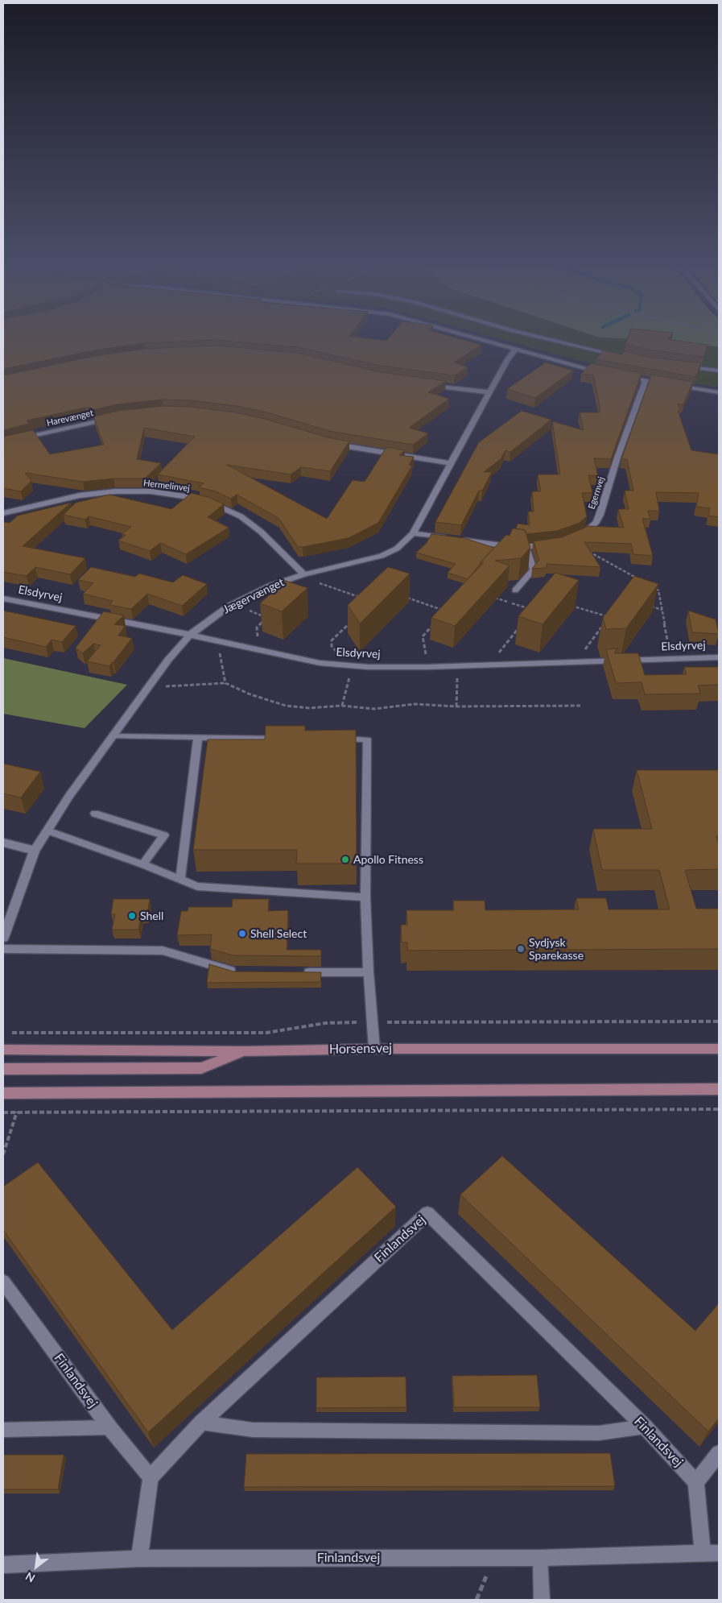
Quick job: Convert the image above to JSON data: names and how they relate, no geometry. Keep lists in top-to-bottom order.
{
  "streets": {
    "main road": ["Horsensvej"],
    "street": [
      "Harevænget",
      "Hermelinvej",
      "Egernvej",
      "Elsdyrvej",
      "Jægervænget",
      "Finlandsvej"
    ]
  },
  "crossings": [
    ["Hermelinvej", "Jægervænget"],
    ["Elsdyrvej", "Jægervænget"]
  ],
  "places": [
    "Apollo Fitness",
    "Shell",
    "Shell Select",
    "Sydjysk Sparekasse"
  ],
  "north": "bottom left"
}
